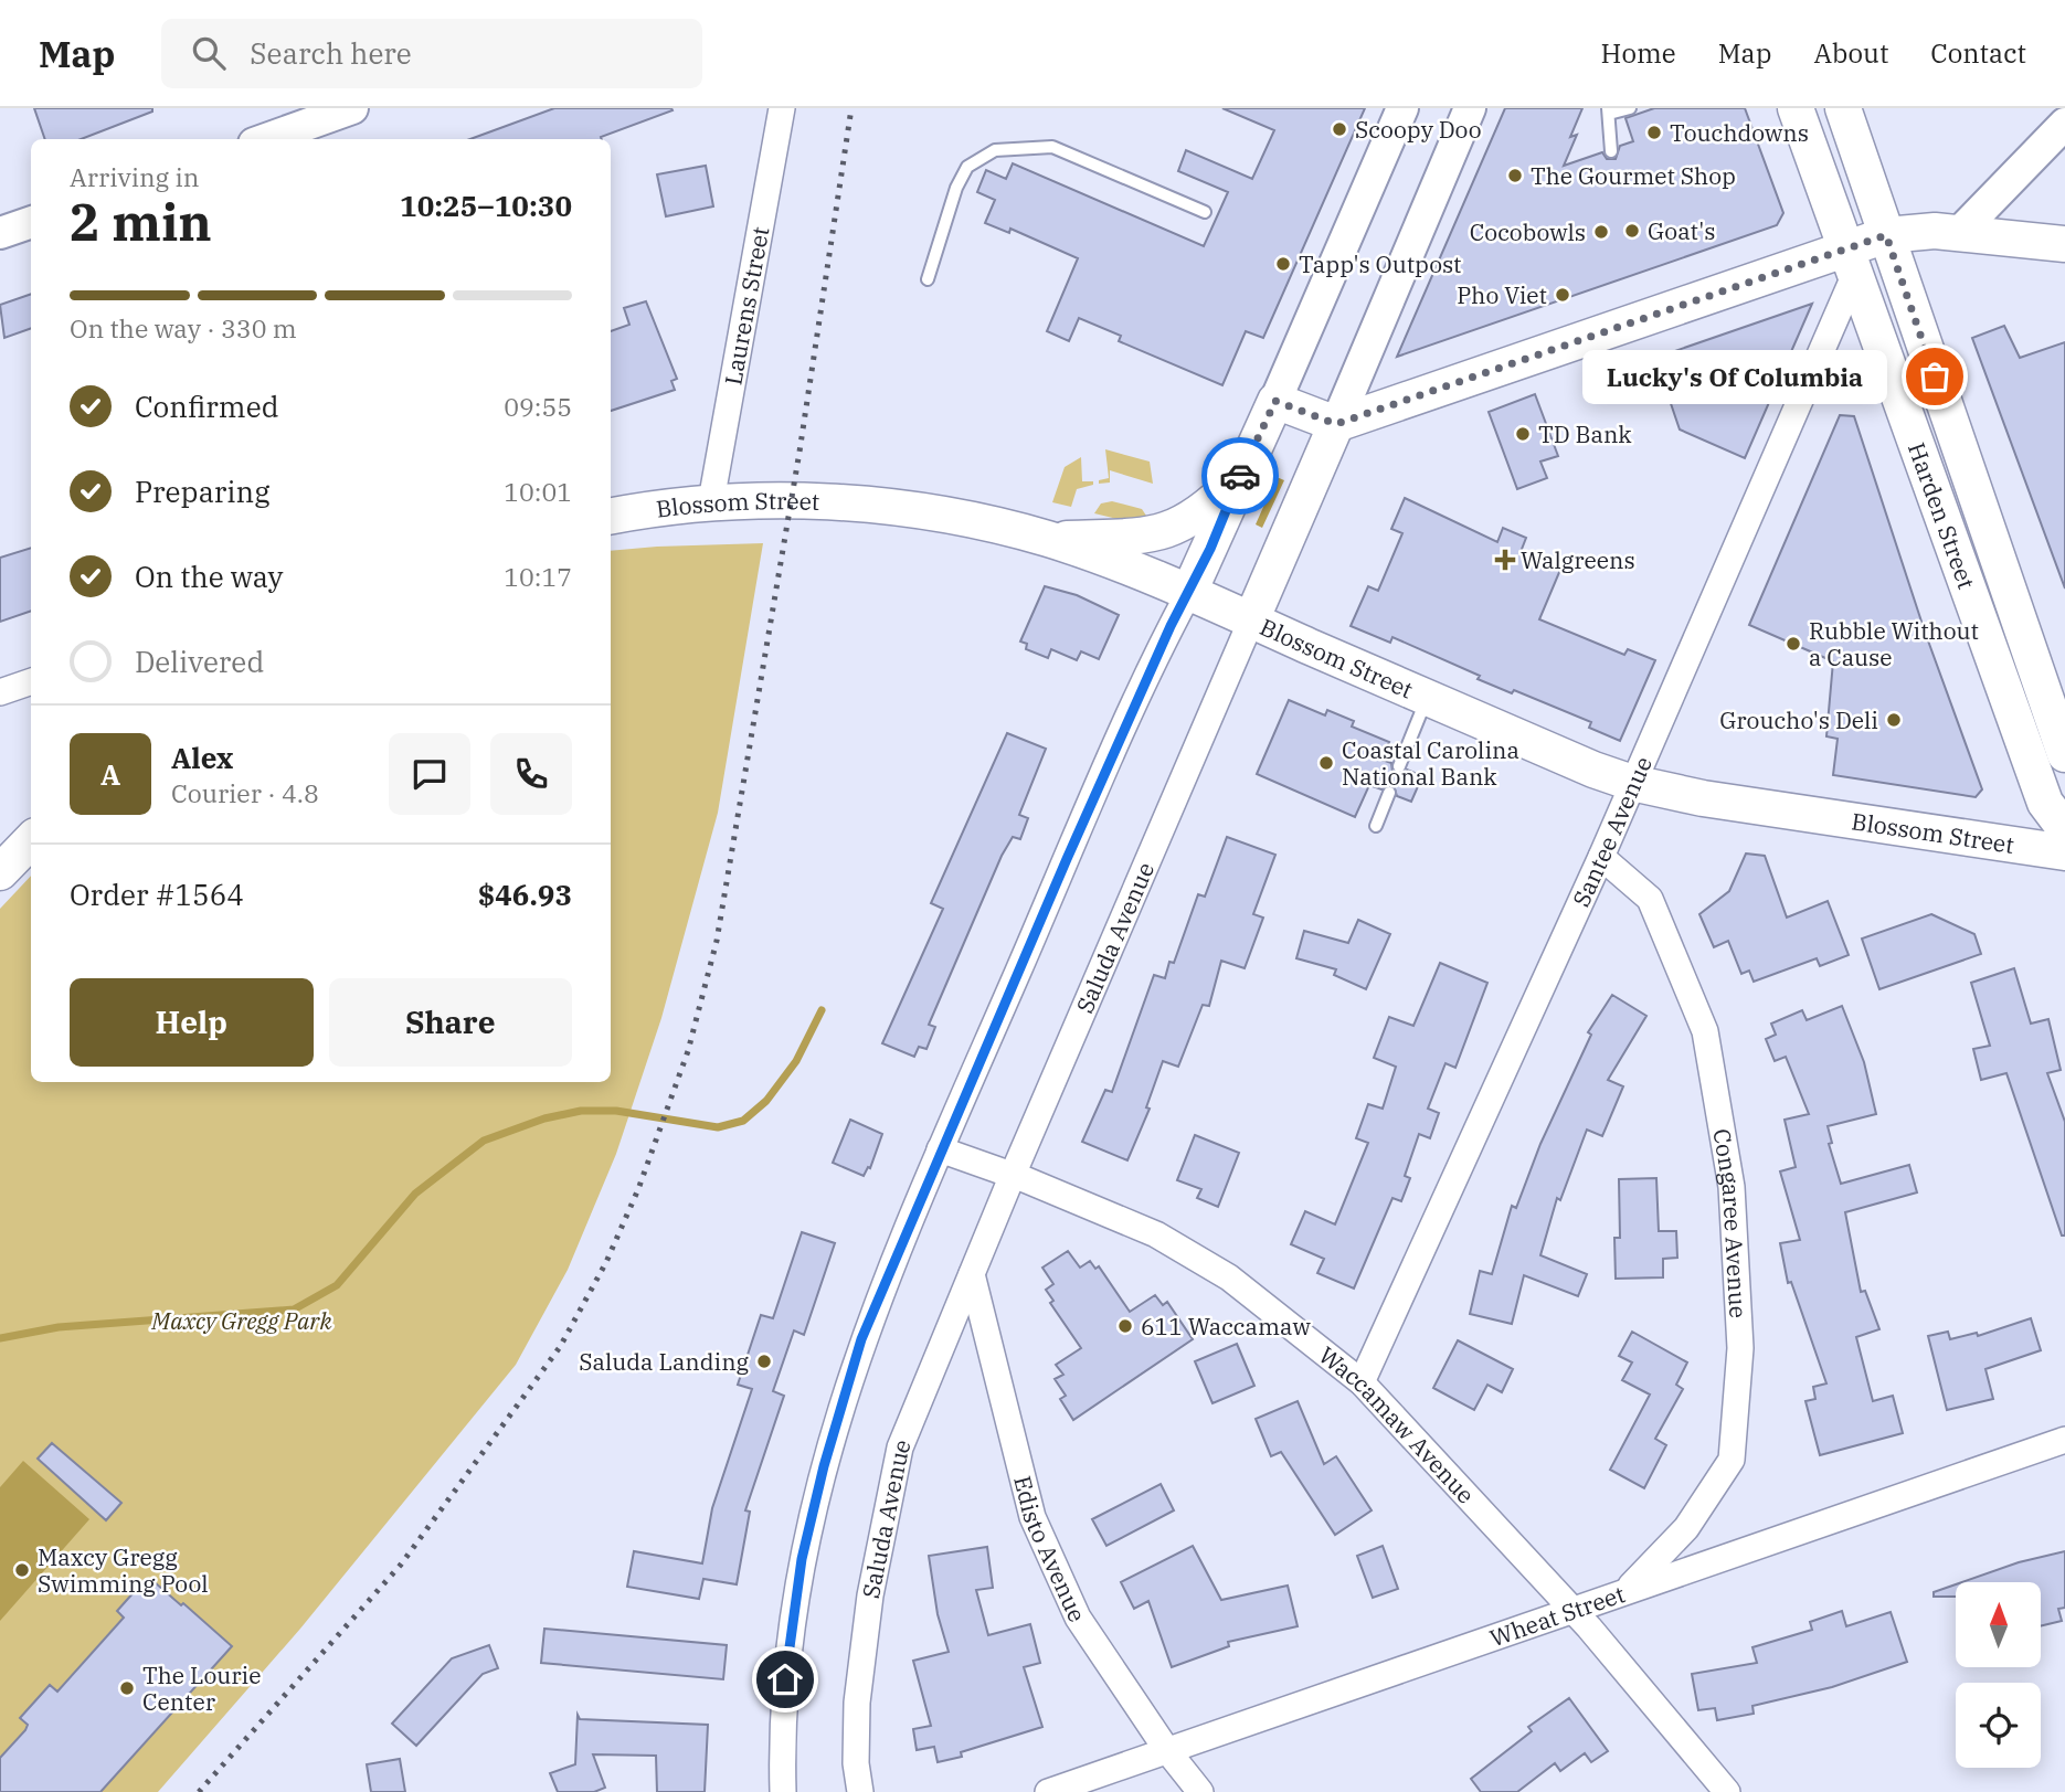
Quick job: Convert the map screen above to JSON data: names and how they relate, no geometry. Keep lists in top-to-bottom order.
{
  "streets": {
    "main road": ["Blossom Street", "Harden Street", "Saluda Avenue"],
    "street": [
      "Laurens Street",
      "Santee Avenue",
      "Congaree Avenue",
      "Waccamaw Avenue",
      "Edisto Avenue",
      "Wheat Street"
    ]
  },
  "crossings": [
    ["Laurens Street", "Blossom Street"],
    ["Blossom Street", "Santee Avenue"],
    ["Blossom Street", "Saluda Avenue"],
    ["Harden Street", "Santee Avenue"],
    ["Santee Avenue", "Congaree Avenue"],
    ["Santee Avenue", "Waccamaw Avenue"],
    ["Saluda Avenue", "Waccamaw Avenue"],
    ["Saluda Avenue", "Edisto Avenue"],
    ["Congaree Avenue", "Wheat Street"],
    ["Waccamaw Avenue", "Wheat Street"],
    ["Edisto Avenue", "Wheat Street"]
  ],
  "parks": ["Maxcy Gregg Park"],
  "places": {
    "other": [
      "Scoopy Doo",
      "Touchdowns",
      "The Gourmet Shop",
      "Goat's",
      "Cocobowls",
      "Tapp's Outpost",
      "Pho Viet",
      "Lucky's Of Columbia",
      "TD Bank",
      "Rubble Without a Cause",
      "Groucho's Deli",
      "Coastal Carolina National Bank",
      "611 Waccamaw",
      "Saluda Landing",
      "Maxcy Gregg Swimming Pool",
      "The Lourie Center"
    ],
    "health": ["Walgreens"]
  },
  "north": "top",
  "page": {
    "header": "Map",
    "search": "Search here",
    "nav": [
      "Home",
      "Map",
      "About",
      "Contact"
    ],
    "heading": ["2 min", "Arriving in", "10:25–10:30"],
    "panel": [
      "Alex",
      "Courier · 4.8",
      "Order #1564",
      "$46.93"
    ],
    "bar": "On the way · 330 m",
    "bubble": "Lucky's Of Columbia",
    "list": [
      ["Confirmed", "09:55"],
      ["Preparing", "10:01"],
      ["On the way", "10:17"],
      "Delivered"
    ],
    "round": "A",
    "buttons": ["Help", "Share"]
  }
}
